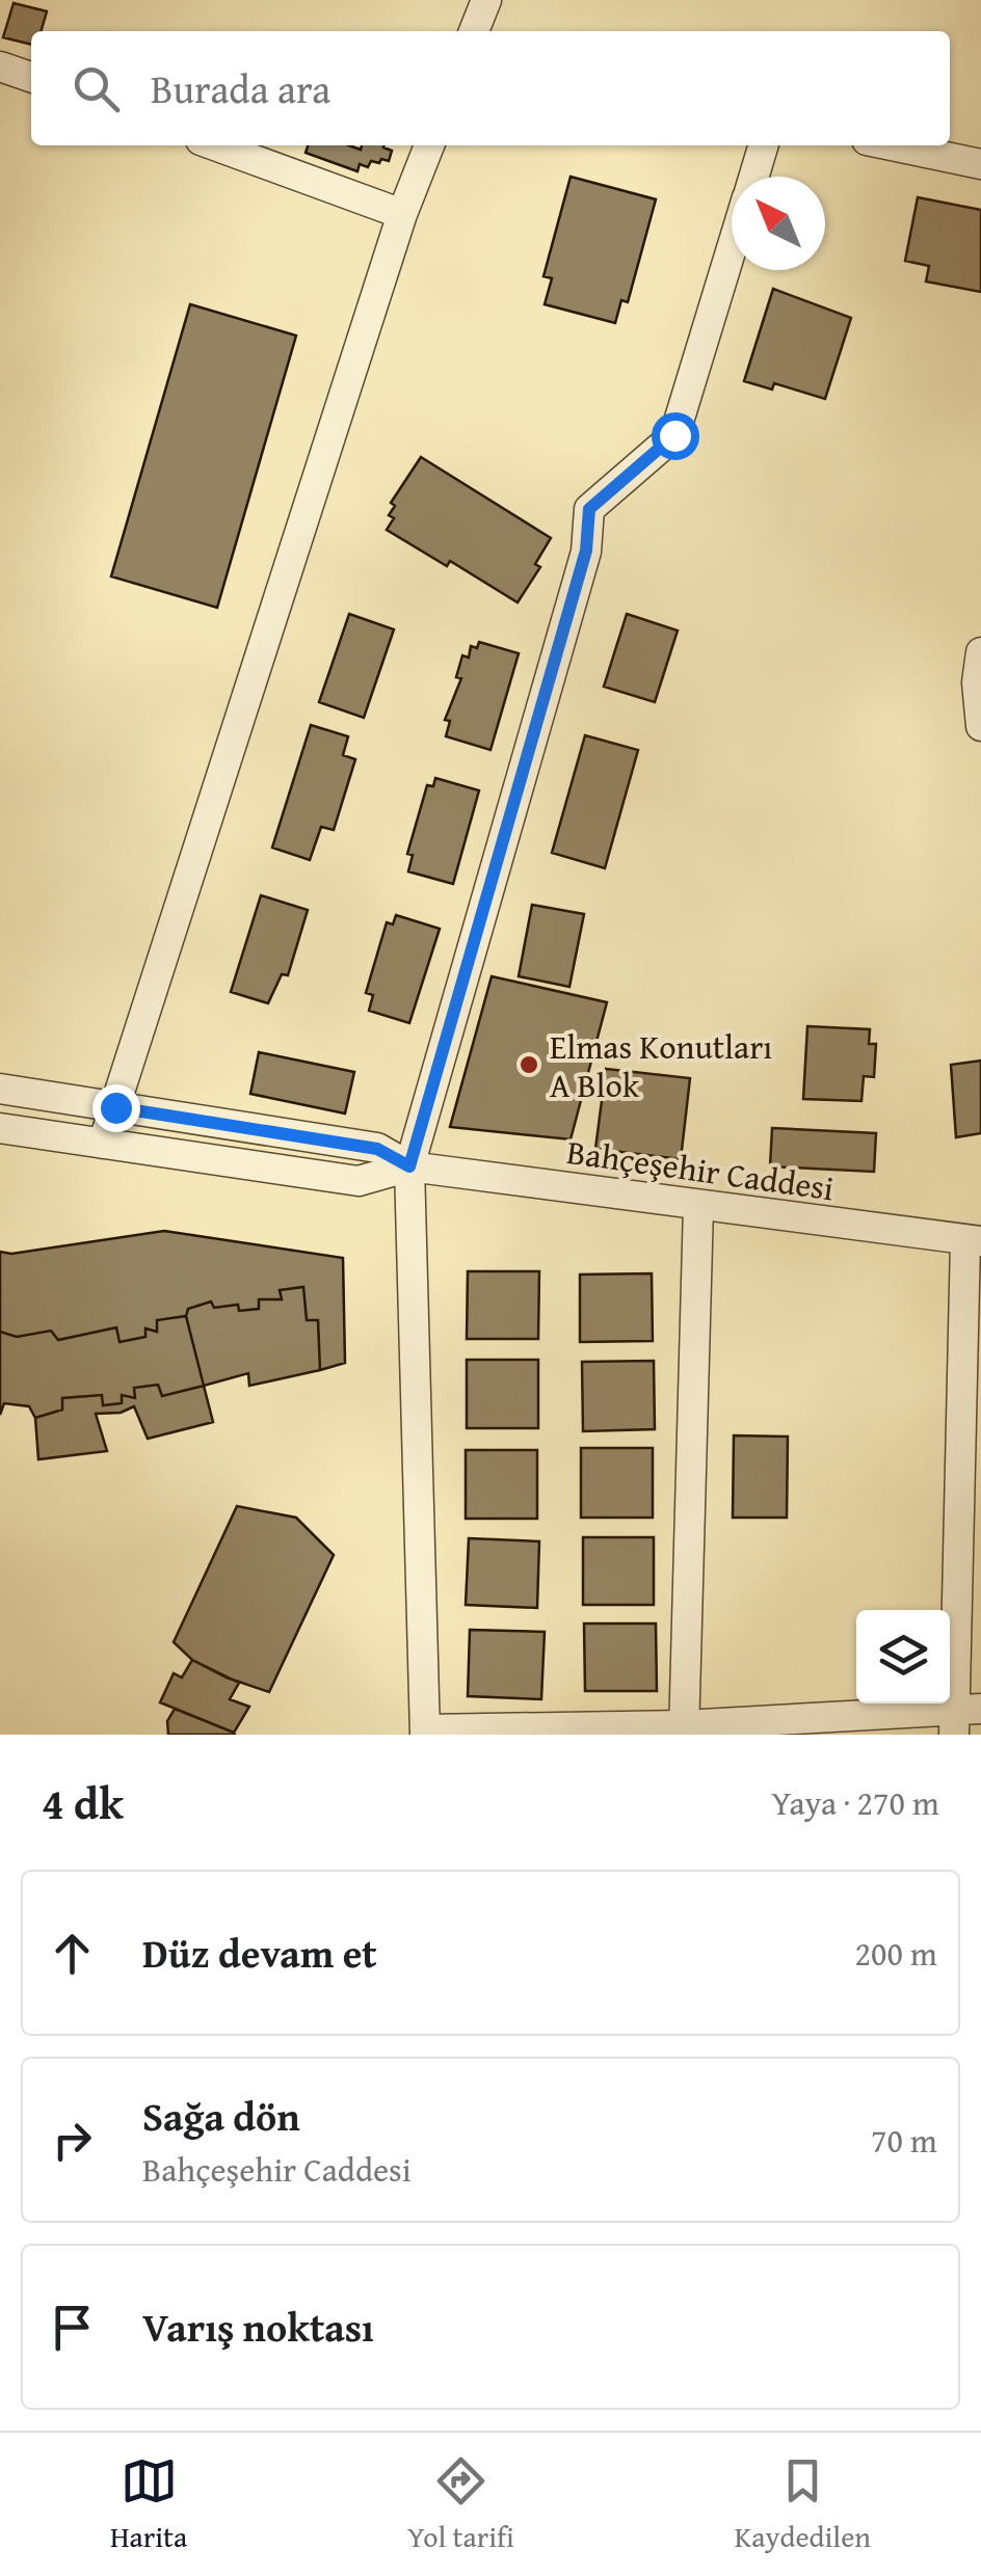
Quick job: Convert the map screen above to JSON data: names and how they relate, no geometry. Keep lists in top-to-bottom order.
{
  "streets": {
    "street": ["Bahçeşehir Caddesi"]
  },
  "places": ["Elmas Konutları A Blok"],
  "north": "top left",
  "page": {
    "search": "Burada ara",
    "heading": ["4 dk", "Yaya · 270 m"],
    "list": [
      ["Düz devam et", "200 m"],
      ["Sağa dön", "Bahçeşehir Caddesi", "70 m"],
      "Varış noktası"
    ],
    "nav": ["Harita", "Yol tarifi", "Kaydedilen"]
  }
}
